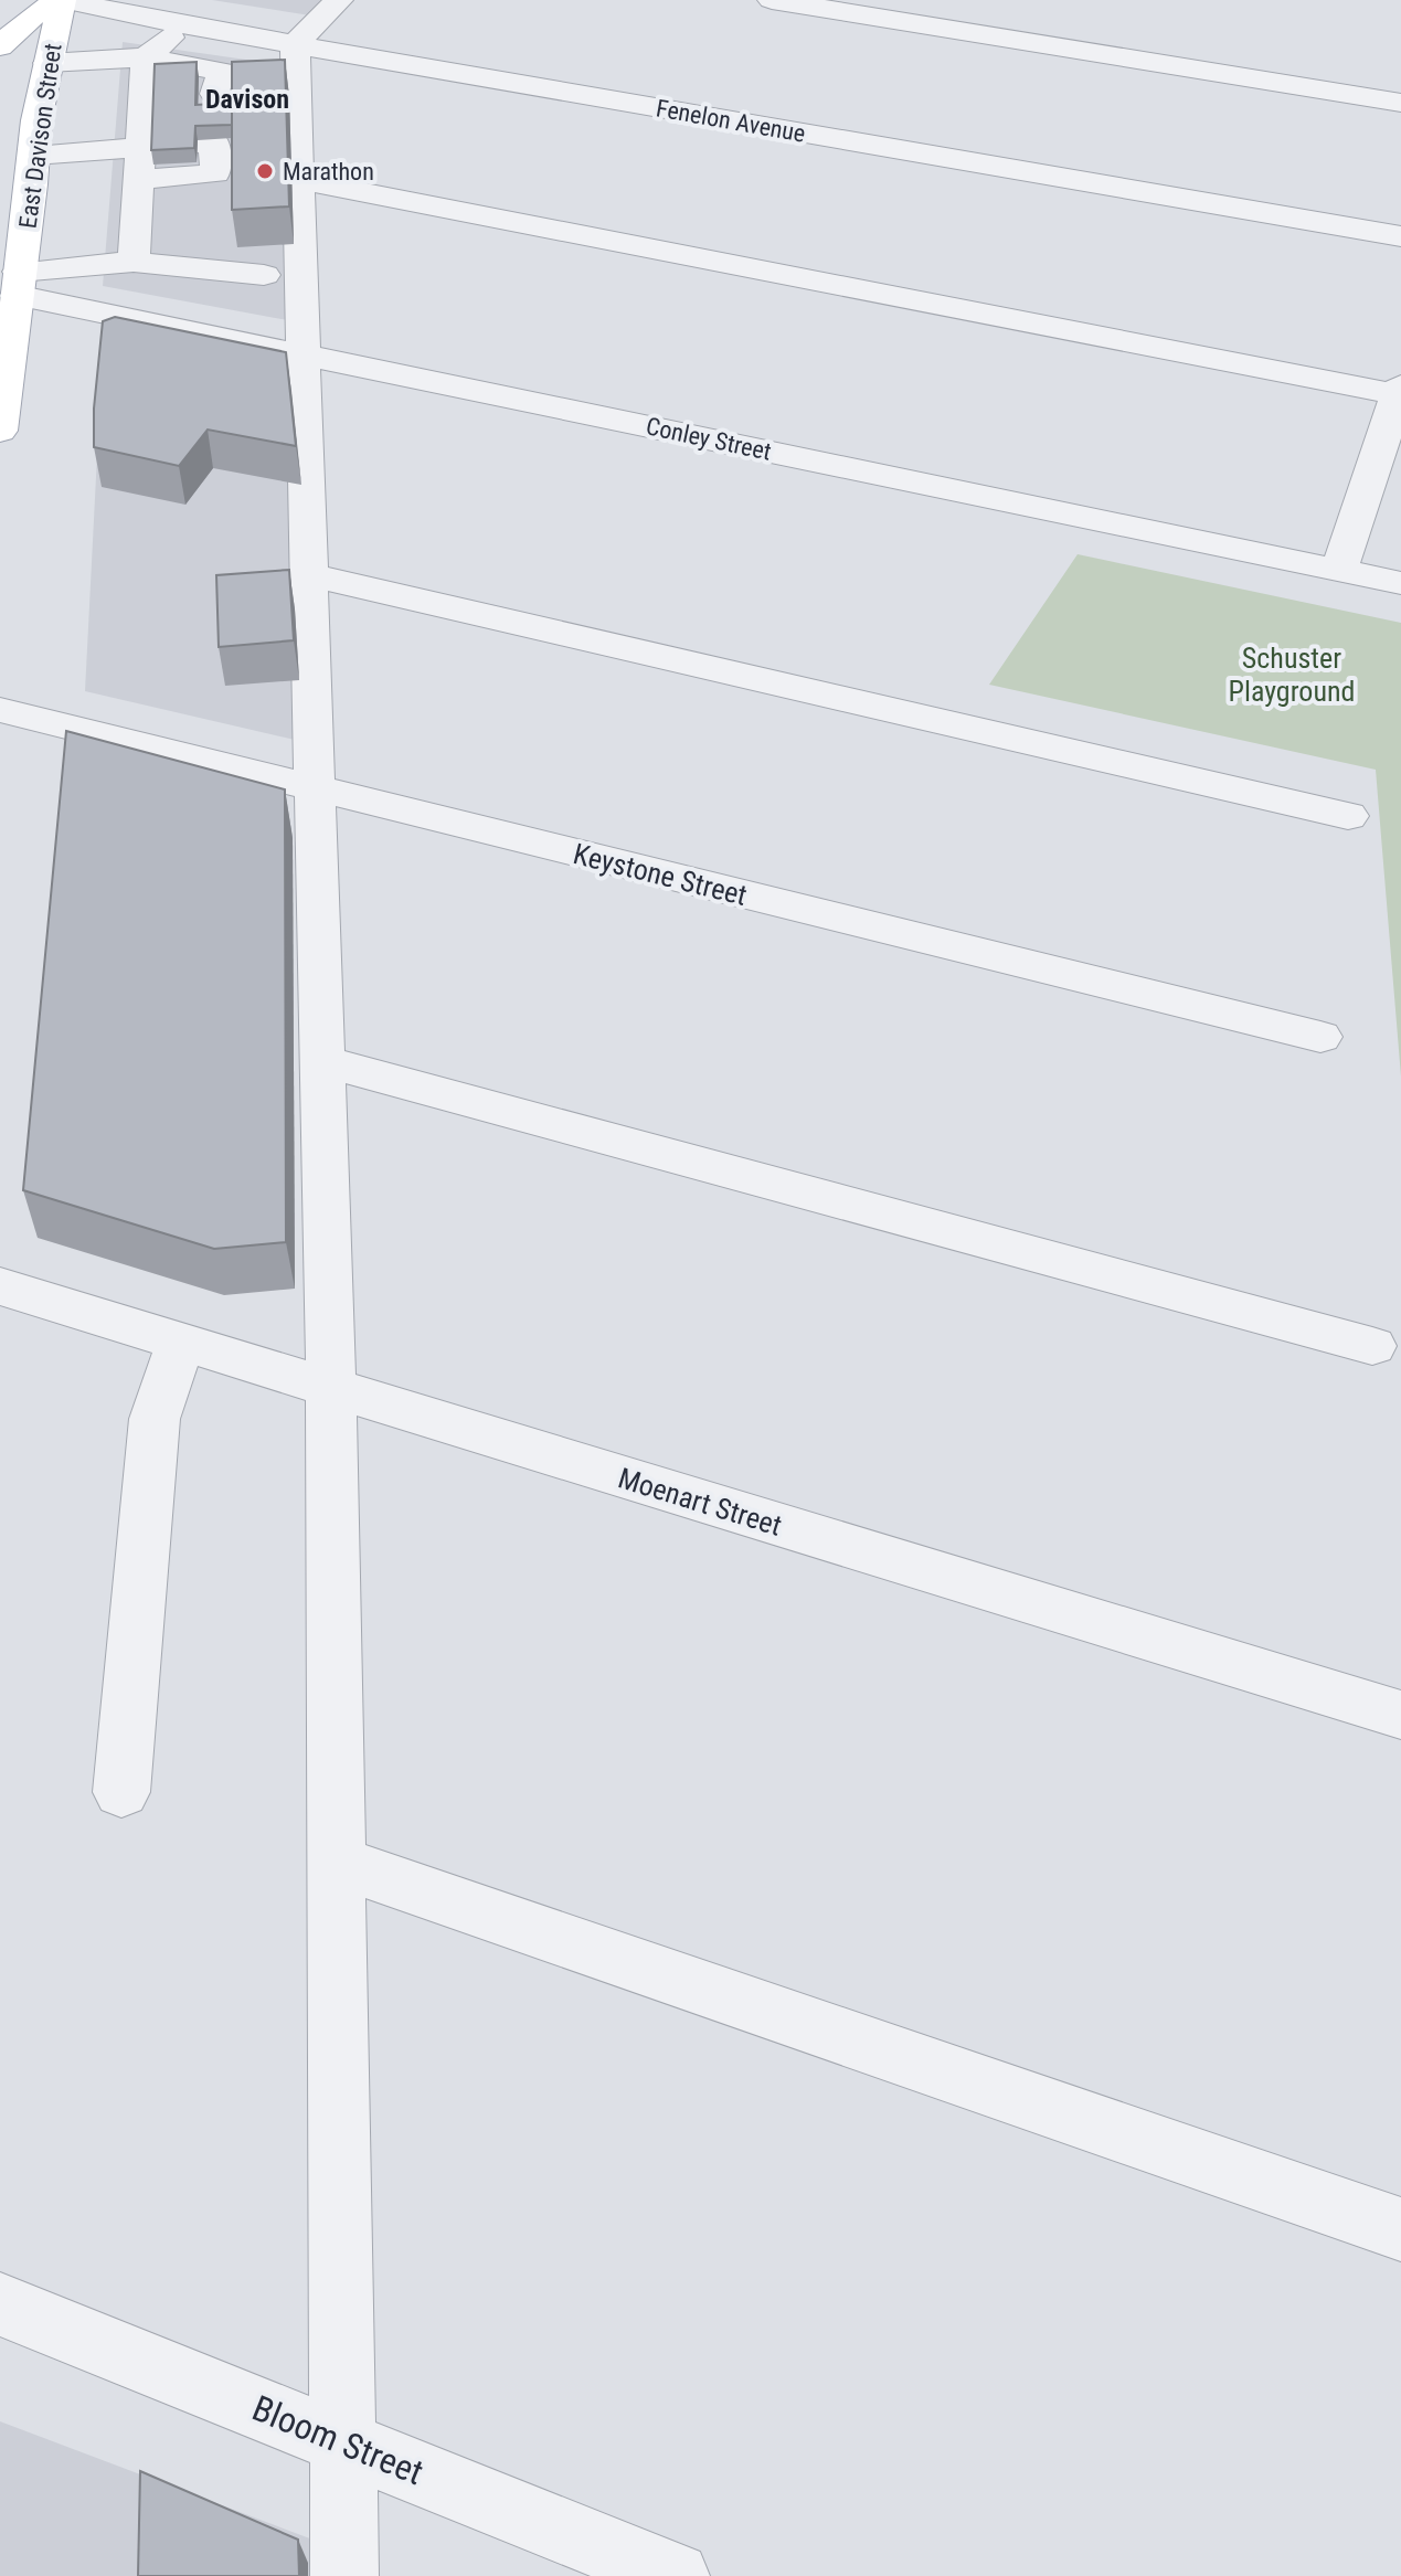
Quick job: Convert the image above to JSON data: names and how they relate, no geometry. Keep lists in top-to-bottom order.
{
  "streets": {
    "main road": ["East Davison Street"],
    "street": [
      "Fenelon Avenue",
      "Conley Street",
      "Keystone Street",
      "Moenart Street",
      "Bloom Street"
    ]
  },
  "crossings": [
    ["Fenelon Avenue", "East Davison Street"],
    ["East Davison Street", "Conley Street"]
  ],
  "districts": ["Davison"],
  "parks": ["Schuster Playground"],
  "places": ["Marathon"]
}
